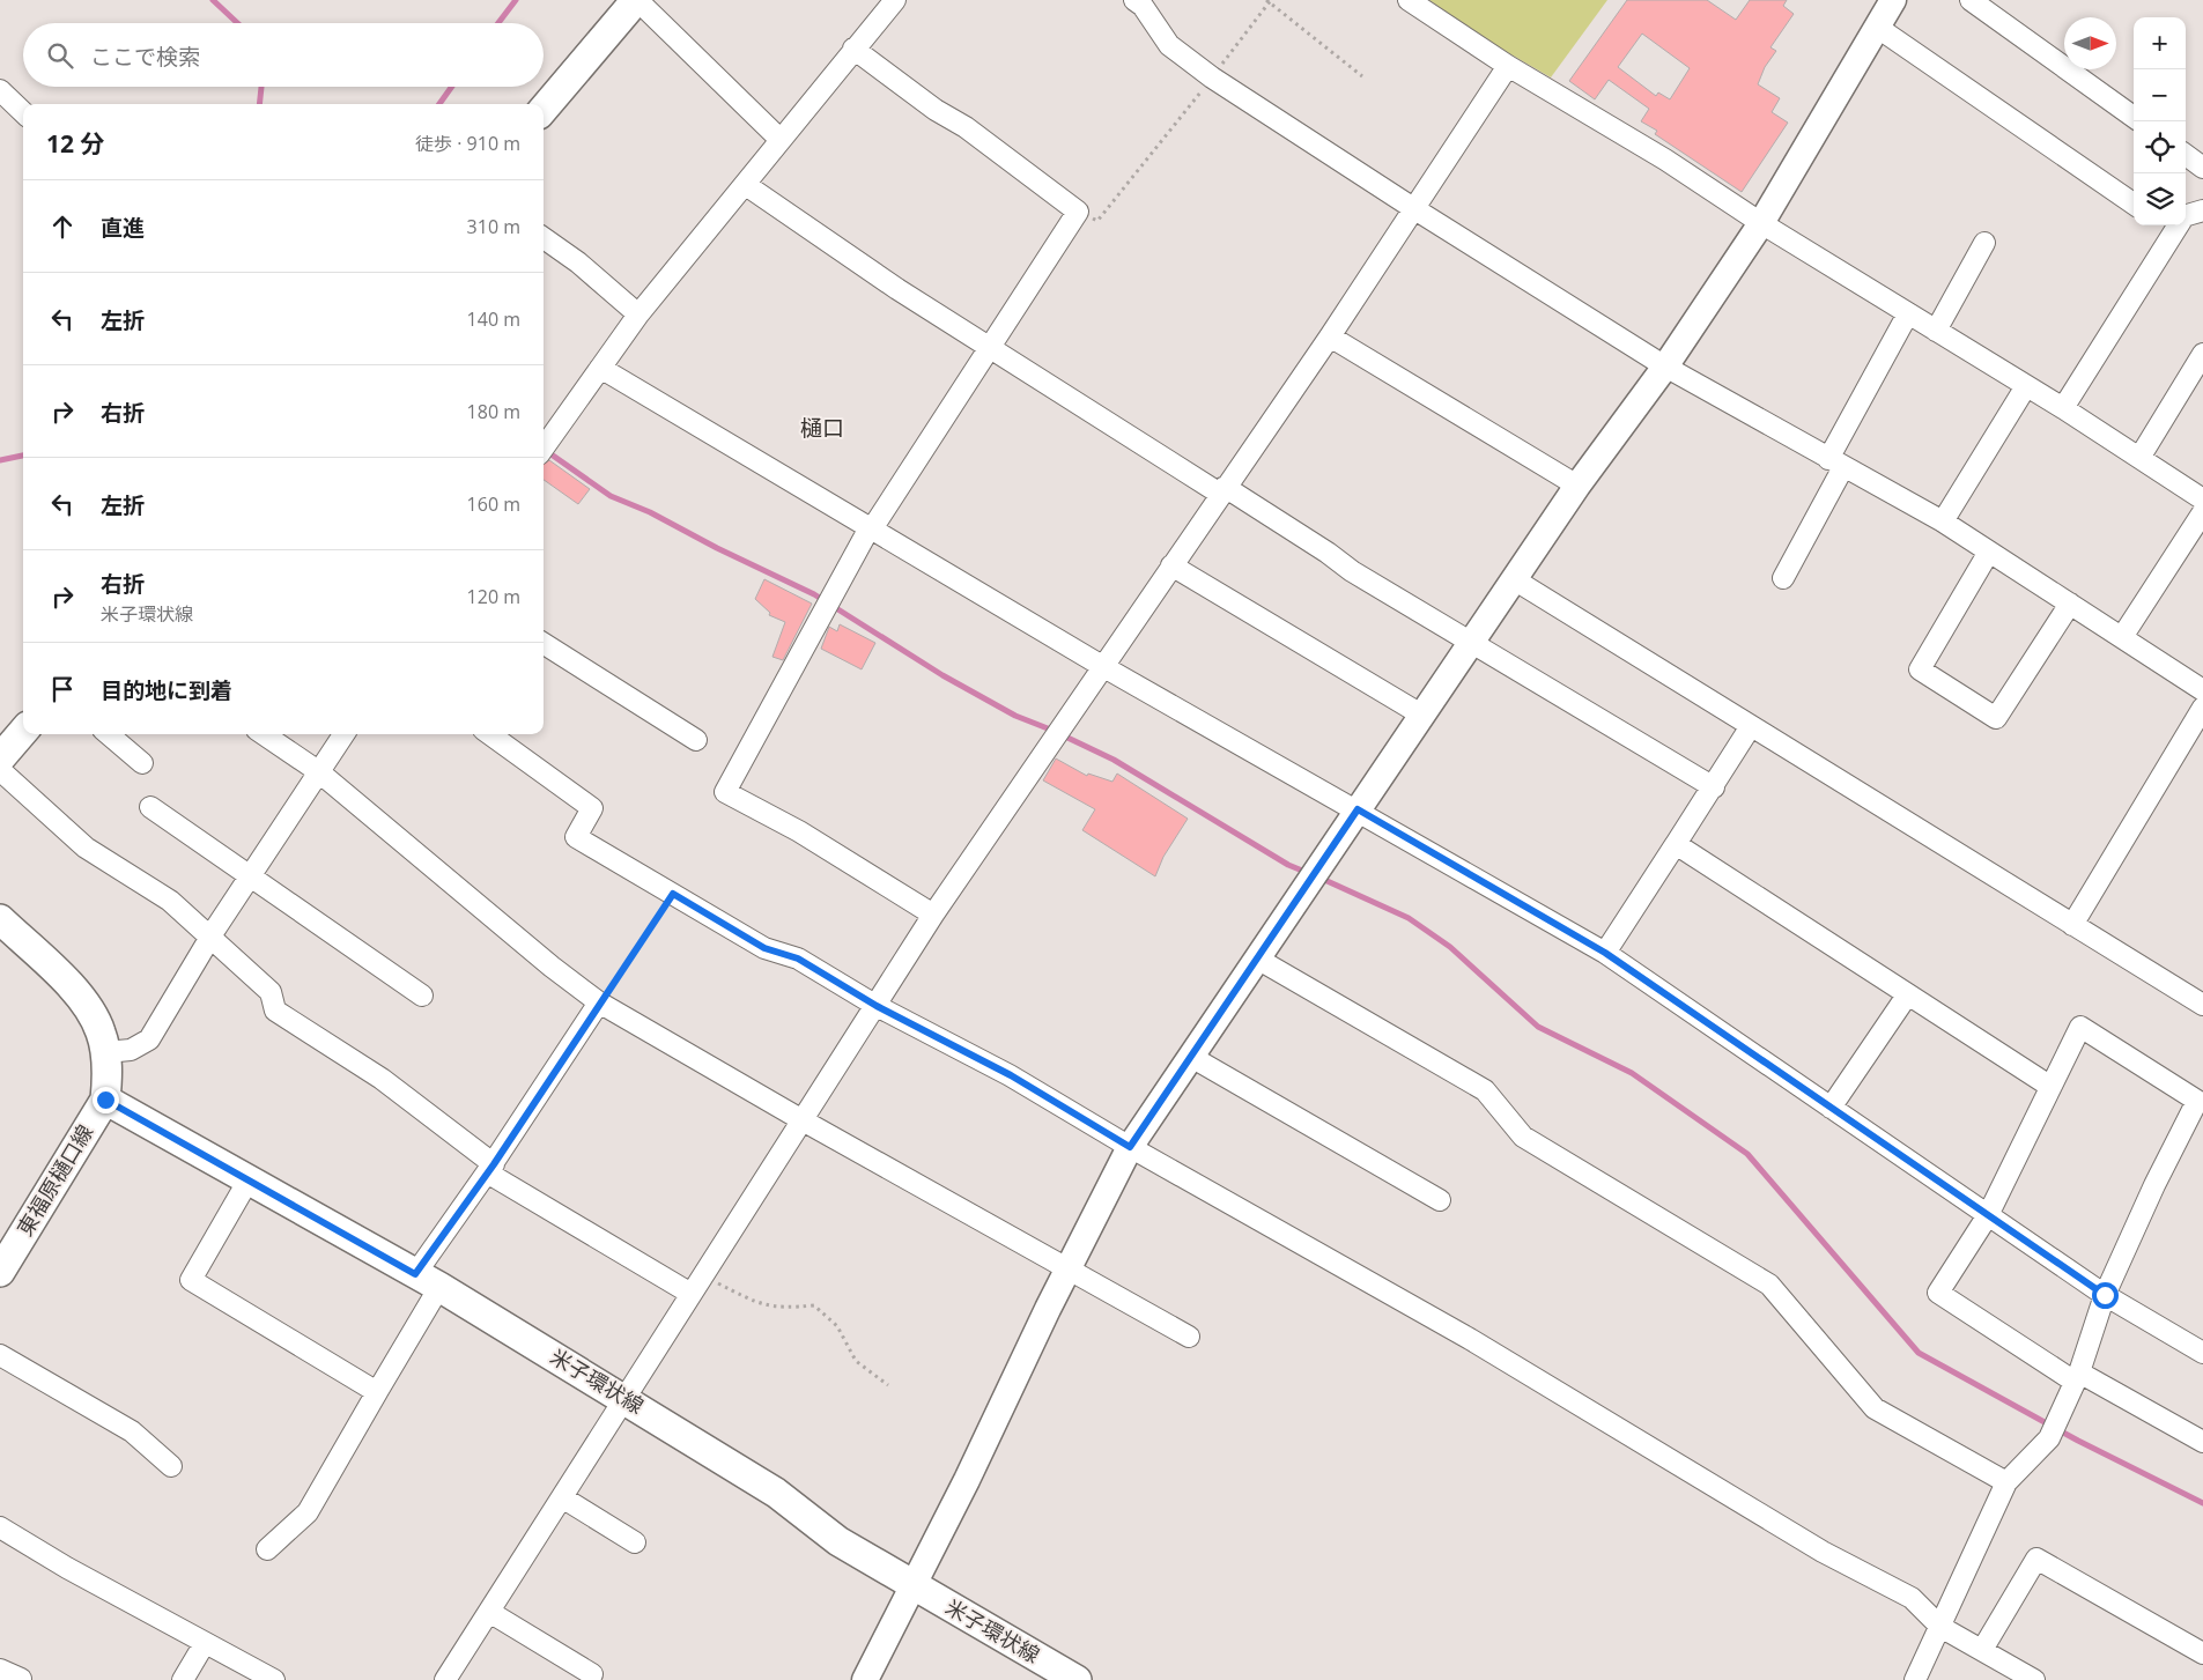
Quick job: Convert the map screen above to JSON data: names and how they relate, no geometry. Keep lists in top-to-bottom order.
{
  "streets": {
    "main road": ["東福原樋口線", "米子環状線"]
  },
  "crossings": [
    ["東福原樋口線", "米子環状線"]
  ],
  "districts": ["樋口"],
  "north": "right",
  "page": {
    "map_buttons": ["+", "−"],
    "search": "ここで検索",
    "heading": ["12 分", "徒歩 · 910 m"],
    "list": [
      ["直進", "310 m"],
      ["左折", "140 m"],
      ["右折", "180 m"],
      ["左折", "160 m"],
      ["右折", "米子環状線", "120 m"],
      "目的地に到着"
    ]
  }
}
